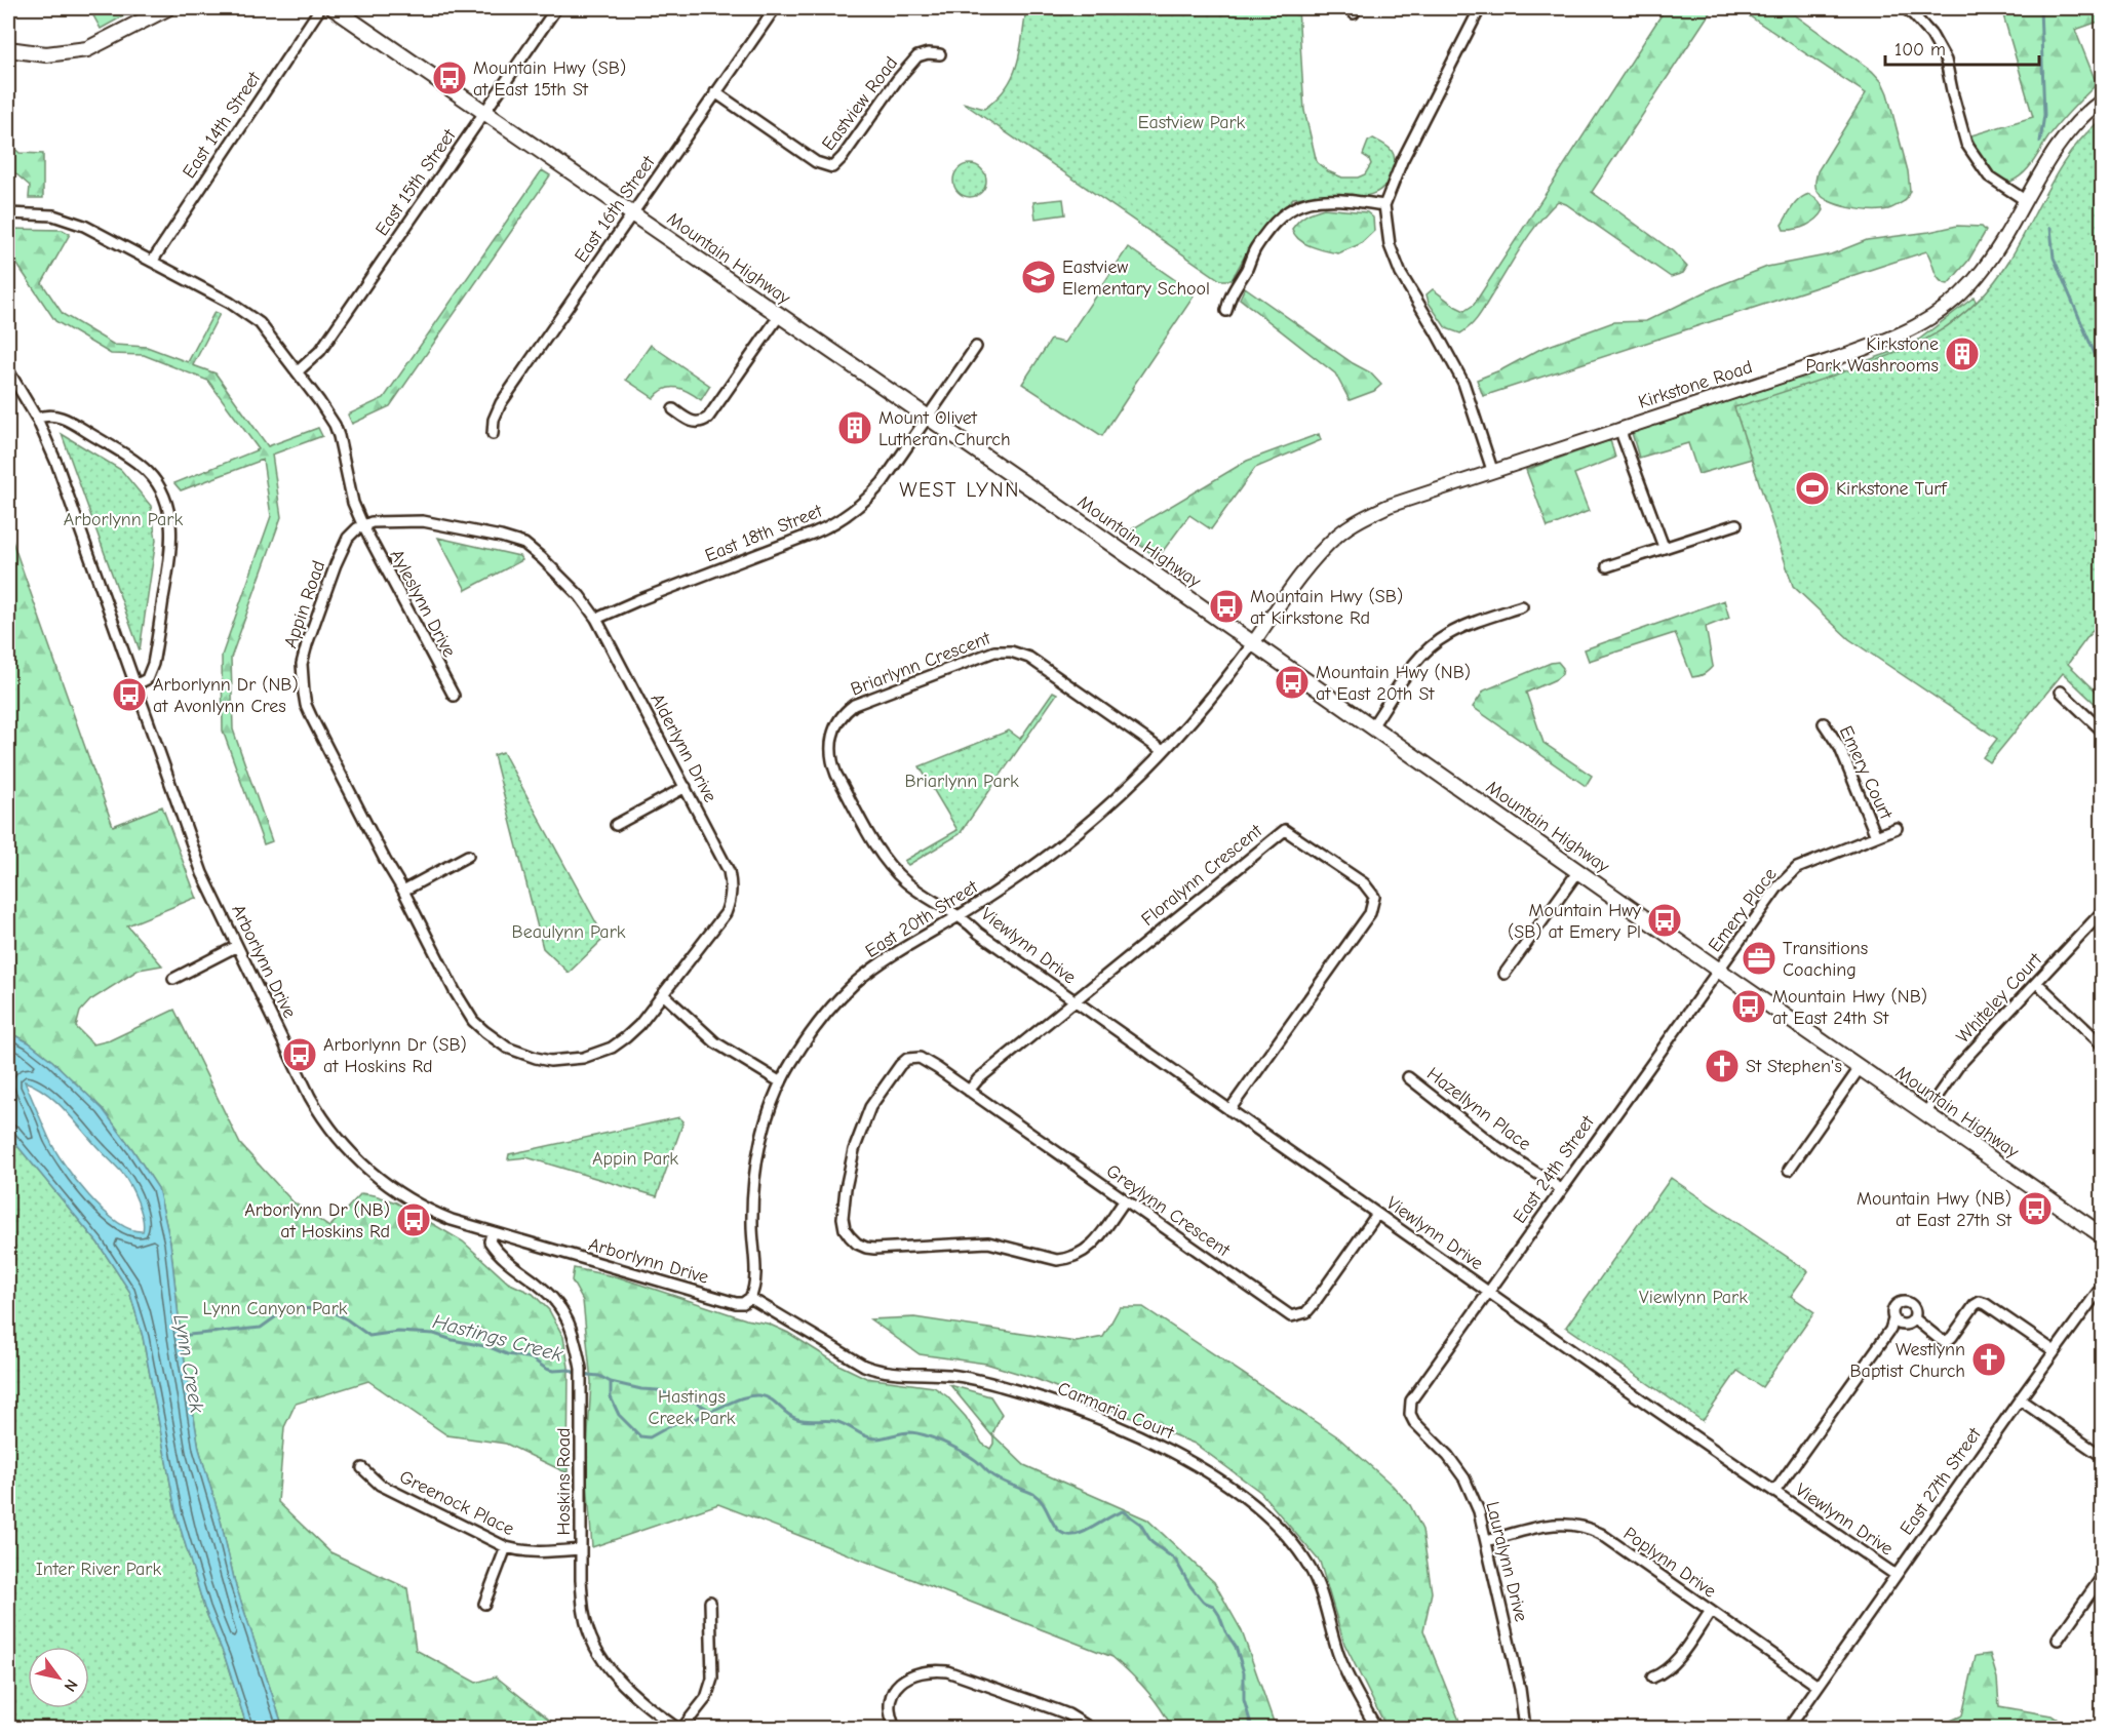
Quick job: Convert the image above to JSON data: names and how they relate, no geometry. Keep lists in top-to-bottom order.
{
  "streets": {
    "main road": ["Mountain Highway"],
    "street": [
      "Eastview Road",
      "East 14th Street",
      "East 15th Street",
      "East 16th Street",
      "Kirkstone Road",
      "East 18th Street",
      "Ayleslynn Drive",
      "Appin Road",
      "Briarlynn Crescent",
      "Alderlynn Drive",
      "Emery Court",
      "Floralynn Crescent",
      "Emery Place",
      "East 20th Street",
      "Viewlynn Drive",
      "Arborlynn Drive",
      "Whiteley Court",
      "Hazellynn Place",
      "East 24th Street",
      "Greylynn Crescent",
      "Carmaria Court",
      "Hoskins Road",
      "East 27th Street",
      "Greenock Place",
      "Lauralynn Drive",
      "Poplynn Drive"
    ]
  },
  "crossings": [
    ["Eastview Road", "East 16th Street"],
    ["East 15th Street", "Mountain Highway"],
    ["East 16th Street", "Mountain Highway"],
    ["Mountain Highway", "Kirkstone Road"],
    ["Mountain Highway", "East 18th Street"],
    ["Mountain Highway", "Emery Place"],
    ["Mountain Highway", "East 20th Street"],
    ["Mountain Highway", "Whiteley Court"],
    ["Mountain Highway", "East 24th Street"],
    ["Kirkstone Road", "East 20th Street"],
    ["East 18th Street", "Alderlynn Drive"],
    ["Ayleslynn Drive", "Appin Road"],
    ["Ayleslynn Drive", "Alderlynn Drive"],
    ["Appin Road", "Alderlynn Drive"],
    ["Briarlynn Crescent", "East 20th Street"],
    ["Briarlynn Crescent", "Viewlynn Drive"],
    ["Emery Court", "Emery Place"],
    ["Floralynn Crescent", "Viewlynn Drive"],
    ["Floralynn Crescent", "Greylynn Crescent"],
    ["Emery Place", "East 24th Street"],
    ["East 20th Street", "Viewlynn Drive"],
    ["East 20th Street", "Arborlynn Drive"],
    ["East 20th Street", "Carmaria Court"],
    ["Viewlynn Drive", "East 24th Street"],
    ["Viewlynn Drive", "Greylynn Crescent"],
    ["Viewlynn Drive", "East 27th Street"],
    ["Arborlynn Drive", "Carmaria Court"],
    ["Arborlynn Drive", "Hoskins Road"],
    ["Hazellynn Place", "East 24th Street"],
    ["East 24th Street", "Lauralynn Drive"],
    ["Hoskins Road", "Greenock Place"],
    ["East 27th Street", "Poplynn Drive"],
    ["Lauralynn Drive", "Poplynn Drive"]
  ],
  "districts": ["WEST LYNN"],
  "water": ["Hastings Creek", "Lynn Creek"],
  "parks": [
    "Eastview Park",
    "Arborlynn Park",
    "Briarlynn Park",
    "Beaulynn Park",
    "Appin Park",
    "Viewlynn Park",
    "Lynn Canyon Park",
    "Hastings Creek Park",
    "Inter River Park"
  ],
  "places": {
    "bus stop": [
      "Mountain Hwy (SB) at East 15th St",
      "Mountain Hwy (SB) at Kirkstone Rd",
      "Mountain Hwy (NB) at East 20th St",
      "Arborlynn Dr (NB) at Avonlynn Cres",
      "Mountain Hwy (SB) at Emery Pl",
      "Mountain Hwy (NB) at East 24th St",
      "Arborlynn Dr (SB) at Hoskins Rd",
      "Mountain Hwy (NB) at East 27th St",
      "Arborlynn Dr (NB) at Hoskins Rd"
    ],
    "school or university": ["Eastview Elementary School"],
    "building": ["Kirkstone Park Washrooms", "Mount Olivet Lutheran Church"],
    "sports": ["Kirkstone Turf"],
    "office": ["Transitions Coaching"],
    "church": ["St Stephen's", "Westlynn Baptist Church"]
  },
  "scale_bar": "100 m",
  "north": "bottom right"
}
